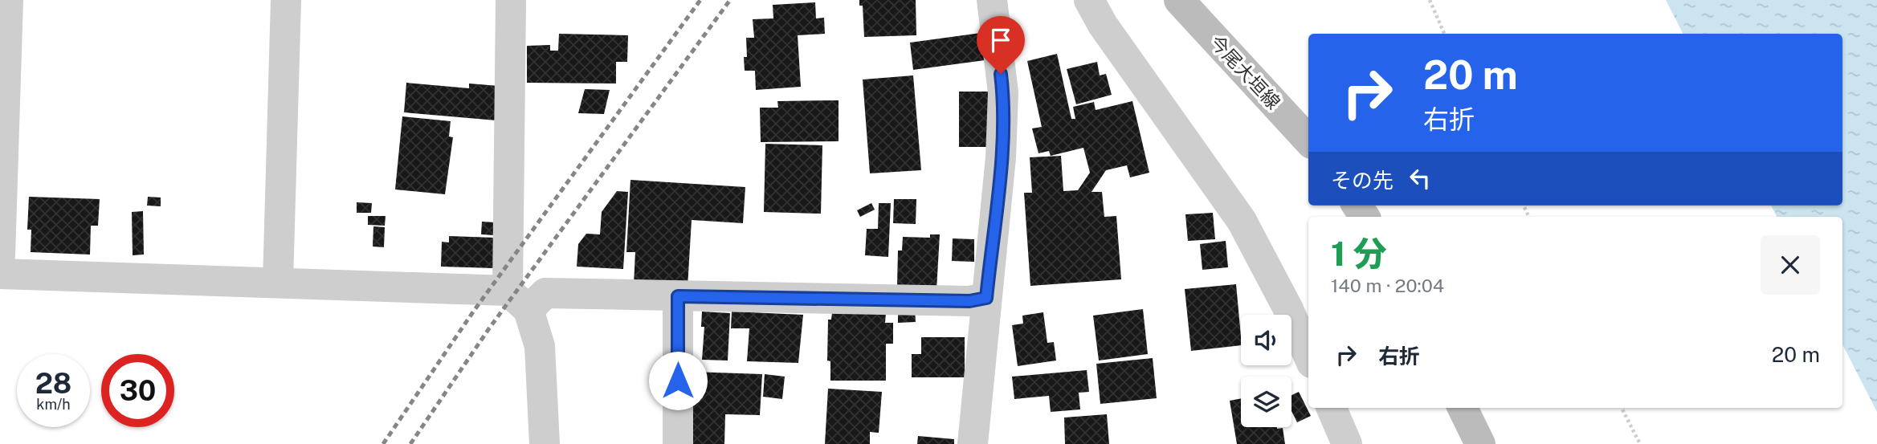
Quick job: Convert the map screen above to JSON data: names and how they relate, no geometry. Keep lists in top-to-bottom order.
{
  "streets": {
    "main road": ["今尾大垣線"]
  },
  "page": {
    "turn": ["20 m", "右折"],
    "then": "その先",
    "heading": ["1 分", "140 m · 20:04"],
    "list": [
      {
        "name": "右折",
        "value": "20 m"
      }
    ],
    "speed": "28 km/h",
    "limit": "30"
  }
}
